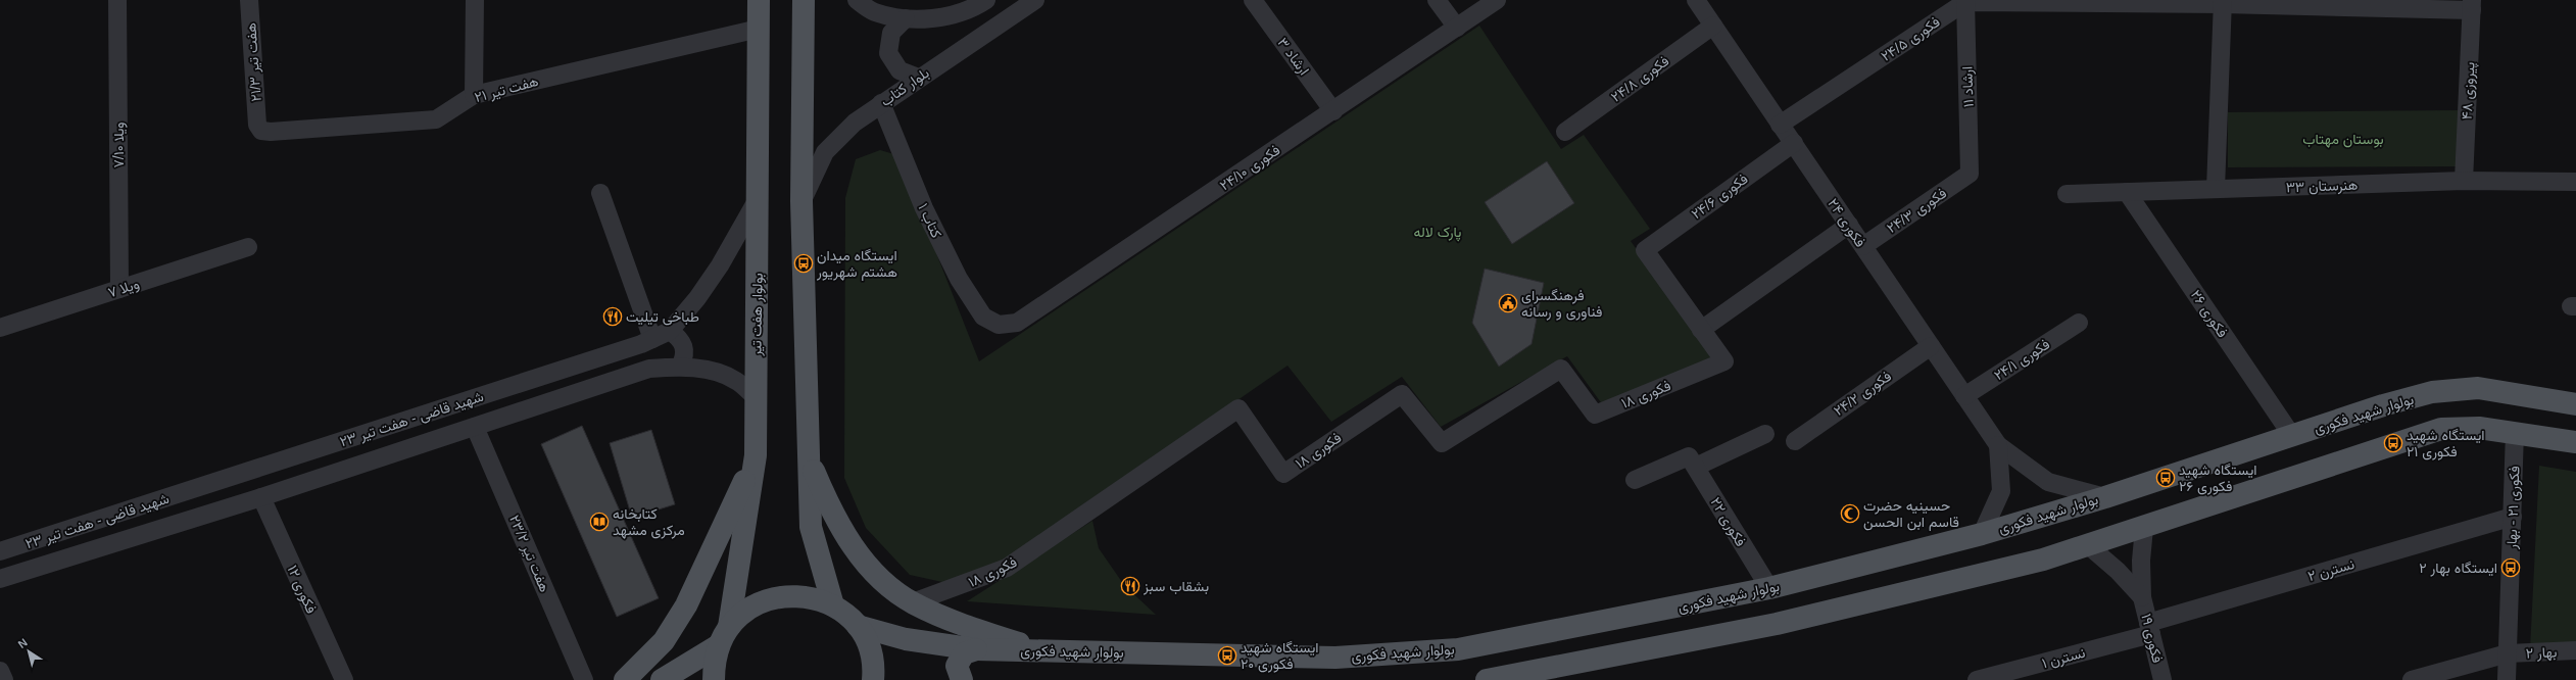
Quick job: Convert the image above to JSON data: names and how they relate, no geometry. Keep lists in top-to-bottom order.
{
  "streets": {
    "main road": ["بولوار هفت تیر", "بولوار شهید فکوری"],
    "street": [
      "فکوری ۲۴/۵",
      "ارشاد ۳",
      "هفت تیر ۲۱/۳",
      "فکوری ۲۴/۸",
      "بلوار کتاب",
      "ارشاد ۱۱",
      "هفت تیر ۲۱",
      "پیروزی ۴۸",
      "ویلا ۷/۱۰",
      "فکوری ۲۴/۱۰",
      "هنرستان ۳۳",
      "فکوری ۲۴/۶",
      "فکوری ۲۴/۳",
      "کتاب ۱",
      "فکوری ۲۴",
      "ویلا ۷",
      "فکوری ۲۶",
      "فکوری ۲۴/۱",
      "فکوری ۲۴/۲",
      "فکوری ١٨",
      "شهید قاضی - هفت تیر ۲۳",
      "فکوری ۲۱ - بهار",
      "فکوری ۲۲",
      "هفت تیر ۲۳/۲",
      "نسترن ۲",
      "فکوری ۱۲",
      "فکوری ۱۹",
      "بهار ٢",
      "نسترن ۱"
    ]
  },
  "crossings": [
    ["فکوری ۲۴/۵", "ارشاد ۱۱"],
    ["فکوری ۲۴/۵", "فکوری ۲۴"],
    ["ارشاد ۳", "فکوری ۲۴/۱۰"],
    ["هفت تیر ۲۱/۳", "هفت تیر ۲۱"],
    ["فکوری ۲۴/۸", "فکوری ۲۴"],
    ["بلوار کتاب", "کتاب ۱"],
    ["ارشاد ۱۱", "فکوری ۲۴/۳"],
    ["هفت تیر ۲۱", "بولوار هفت تیر"],
    ["پیروزی ۴۸", "هنرستان ۳۳"],
    ["ویلا ۷/۱۰", "ویلا ۷"],
    ["فکوری ۲۴/۱۰", "کتاب ۱"],
    ["هنرستان ۳۳", "فکوری ۲۶"],
    ["فکوری ۲۴/۶", "فکوری ۲۴"],
    ["فکوری ۲۴/۶", "فکوری ١٨"],
    ["فکوری ۲۴/۳", "فکوری ۲۴"],
    ["فکوری ۲۴", "فکوری ۲۴/۱"],
    ["فکوری ۲۴", "فکوری ۲۴/۲"],
    ["فکوری ۲۶", "بولوار شهید فکوری"],
    ["بولوار هفت تیر", "شهید قاضی - هفت تیر ۲۳"],
    ["بولوار شهید فکوری", "فکوری ۲۲"],
    ["شهید قاضی - هفت تیر ۲۳", "هفت تیر ۲۳/۲"],
    ["شهید قاضی - هفت تیر ۲۳", "فکوری ۱۲"],
    ["فکوری ۲۱ - بهار", "نسترن ۲"],
    ["فکوری ۲۱ - بهار", "بهار ٢"],
    ["نسترن ۲", "فکوری ۱۹"],
    ["نسترن ۲", "نسترن ۱"],
    ["فکوری ۱۹", "نسترن ۱"]
  ],
  "parks": ["بوستان مهتاب", "پارک لاله"],
  "places": {
    "bus stop": [
      "ایستگاه میدان هشتم شهریور",
      "ایستگاه شهید فکوری ۲۱",
      "ایستگاه شهید فکوری ۲۶",
      "ایستگاه بهار ۲",
      "ایستگاه شهید فکوری ۲۰"
    ],
    "public building": ["فرهنگسرای فناوری و رسانه"],
    "restaurant": ["طباخی تیلیت", "بشقاب سبز"],
    "mosque": ["حسینیه حضرت قاسم ابن الحسن"],
    "library": ["کتابخانه مرکزی مشهد"]
  },
  "north": "top left"
}
